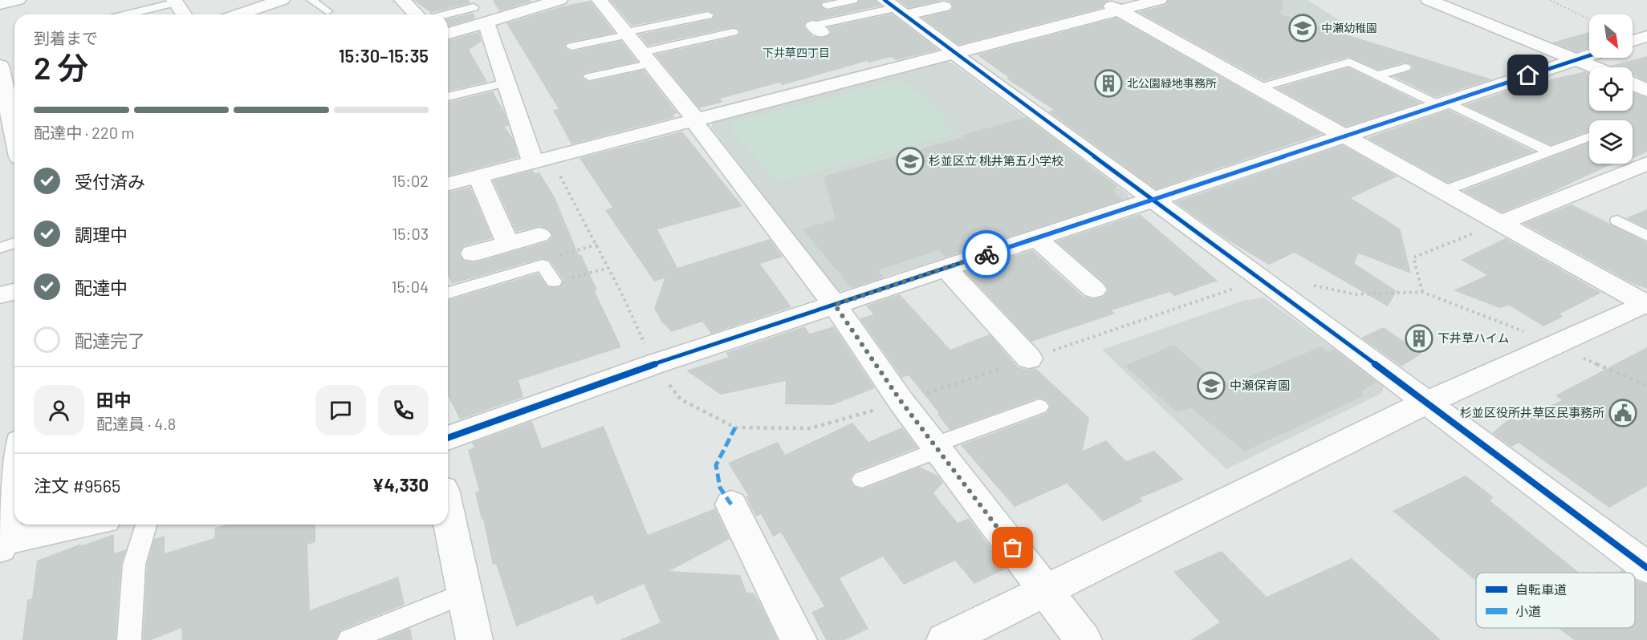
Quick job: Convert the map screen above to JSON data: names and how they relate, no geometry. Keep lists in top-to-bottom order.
{
  "districts": ["下井草四丁目"],
  "places": {
    "school or university": ["中瀬幼稚園", "杉並区立 桃井第五小学校", "中瀬保育園"],
    "building": ["北公園緑地事務所", "下井草ハイム"],
    "public building": ["杉並区役所井草区民事務所"]
  },
  "legend": ["自転車道", "小道"],
  "north": "bottom right",
  "page": {
    "heading": ["2 分", "到着まで", "15:30–15:35"],
    "panel": [
      "田中",
      "配達員 · 4.8",
      "注文 #9565",
      "¥4,330"
    ],
    "bar": "配達中 · 220 m",
    "list": [
      ["受付済み", "15:02"],
      ["調理中", "15:03"],
      ["配達中", "15:04"],
      "配達完了"
    ]
  }
}
